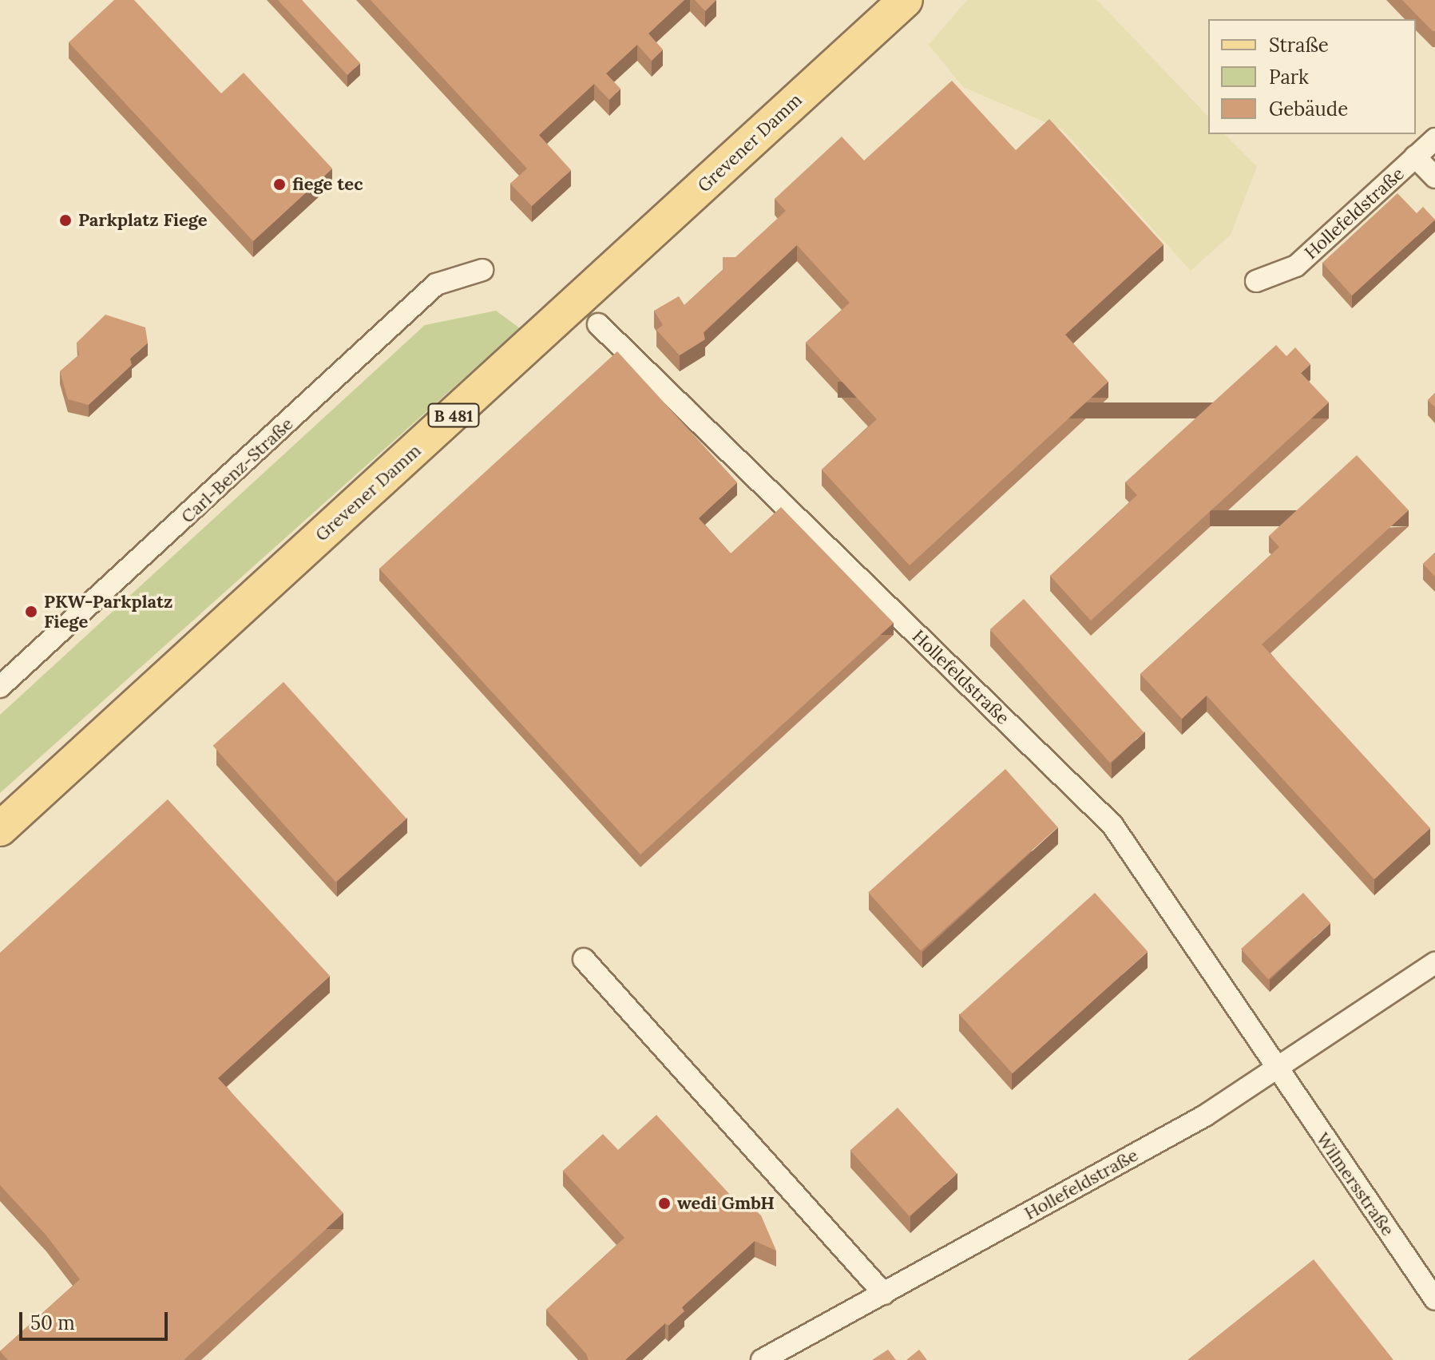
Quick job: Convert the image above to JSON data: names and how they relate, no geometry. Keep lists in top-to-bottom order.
{
  "streets": {
    "main road": ["Grevener Damm", "B 481"],
    "street": ["Hollefeldstraße", "Carl-Benz-Straße", "Wilmersstraße"]
  },
  "crossings": [
    ["Hollefeldstraße", "Wilmersstraße"]
  ],
  "places": [
    "fiege tec",
    "Parkplatz Fiege",
    "PKW-Parkplatz Fiege",
    "wedi GmbH"
  ],
  "legend": ["Straße", "Park", "Gebäude"],
  "scale_bar": "50 m"
}
